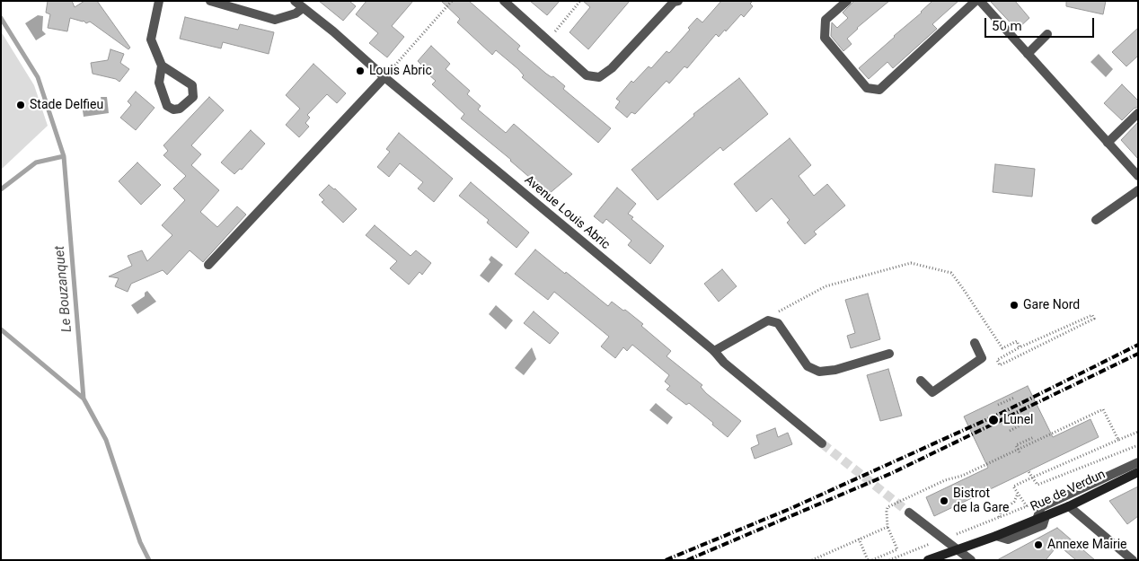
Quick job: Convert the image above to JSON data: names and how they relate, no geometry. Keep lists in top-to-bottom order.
{
  "streets": {
    "main road": ["Rue de Verdun"],
    "street": ["Avenue Louis Abric"]
  },
  "water": ["Le Bouzanquet"],
  "places": [
    "Louis Abric",
    "Stade Delfieu",
    "Gare Nord",
    "Lunel",
    "Bistrot de la Gare",
    "Annexe Mairie"
  ],
  "scale_bar": "50 m"
}
